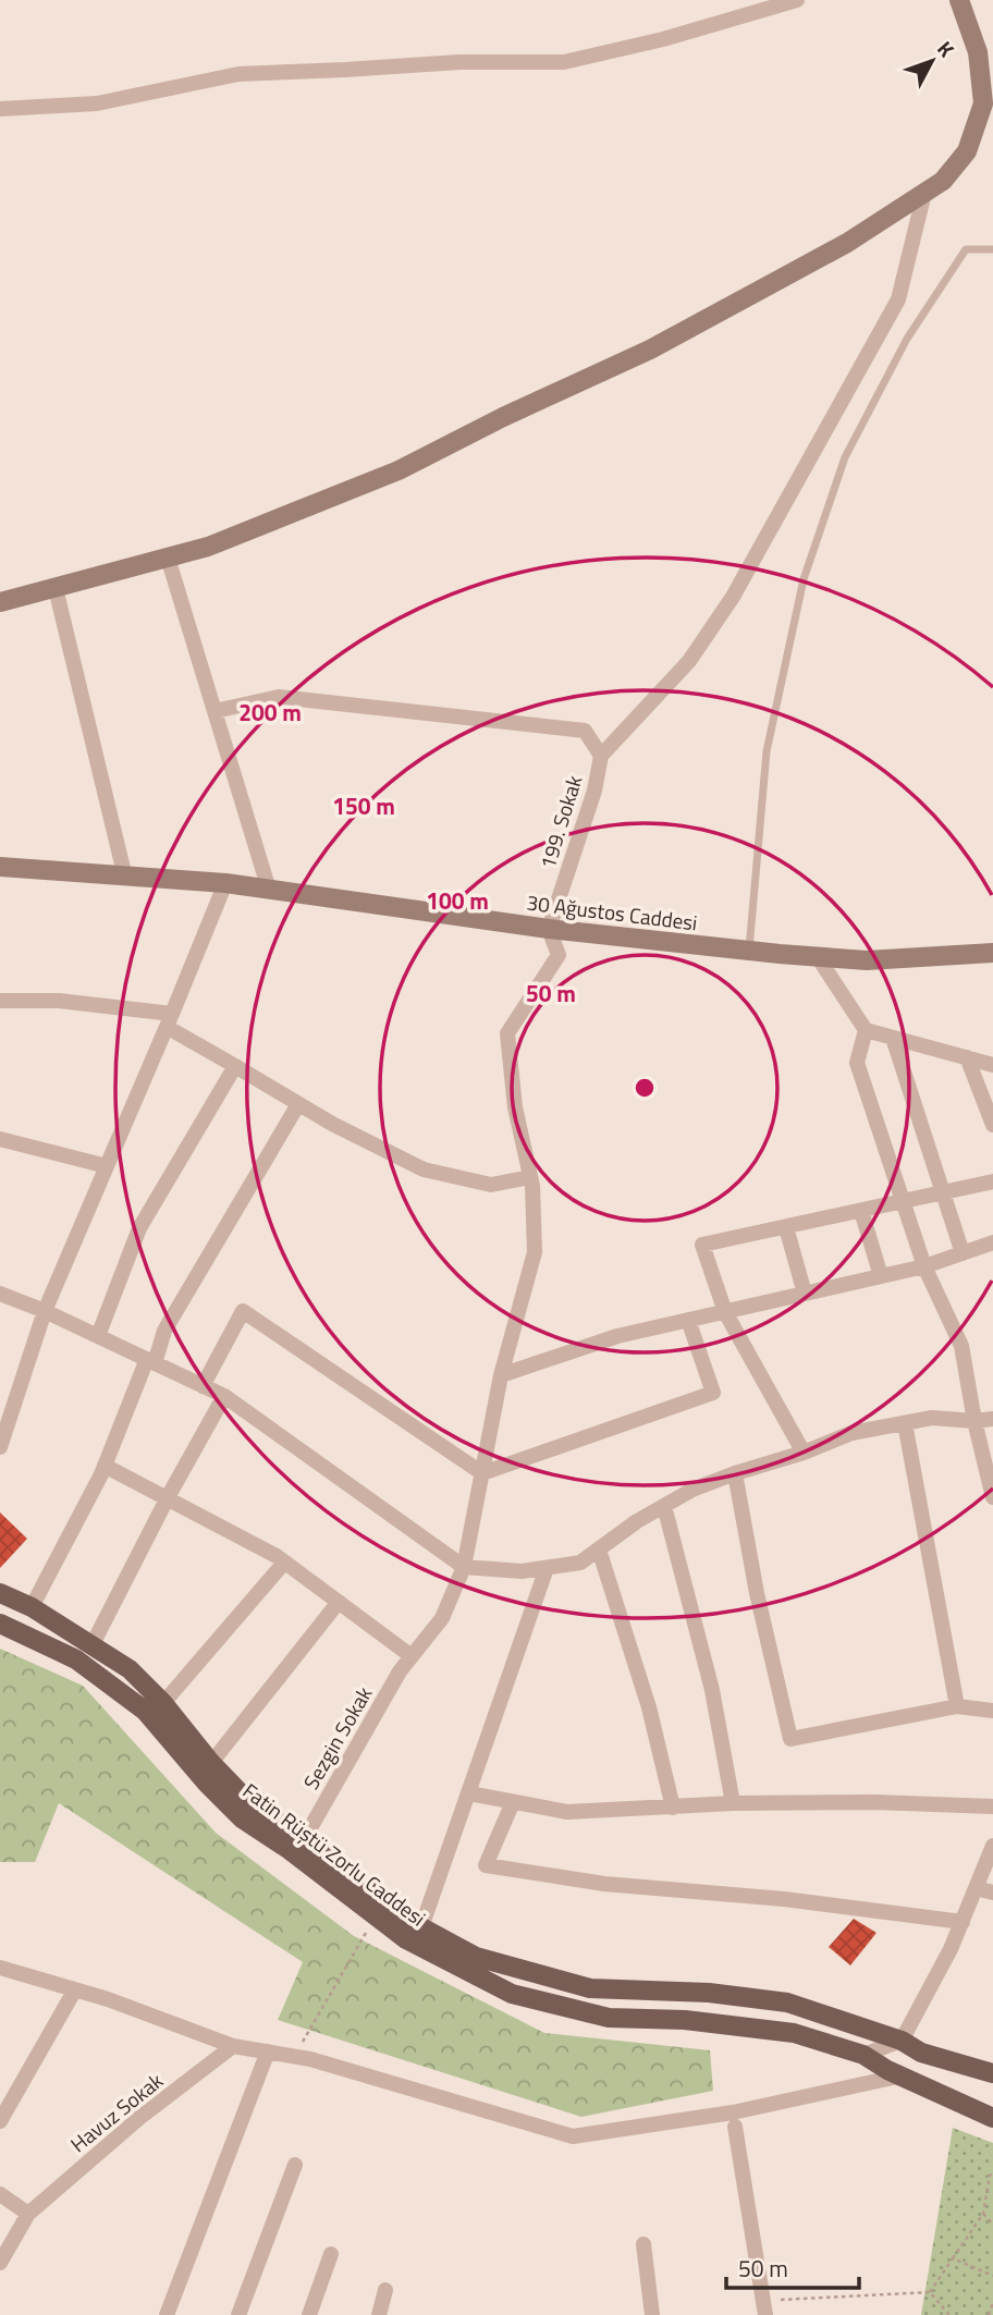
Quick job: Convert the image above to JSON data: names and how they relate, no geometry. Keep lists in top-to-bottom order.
{
  "streets": {
    "main road": ["Fatin Rüştü Zorlu Caddesi"],
    "street": [
      "199. Sokak",
      "30 Ağustos Caddesi",
      "Sezgin Sokak",
      "Havuz Sokak"
    ]
  },
  "crossings": [
    ["199. Sokak", "30 Ağustos Caddesi"],
    ["199. Sokak", "Sezgin Sokak"],
    ["30 Ağustos Caddesi", "Sezgin Sokak"],
    ["Sezgin Sokak", "Fatin Rüştü Zorlu Caddesi"]
  ],
  "scale_bar": "50 m",
  "north": "top right",
  "rings": [
    "200 m",
    "150 m",
    "100 m",
    "50 m"
  ]
}
